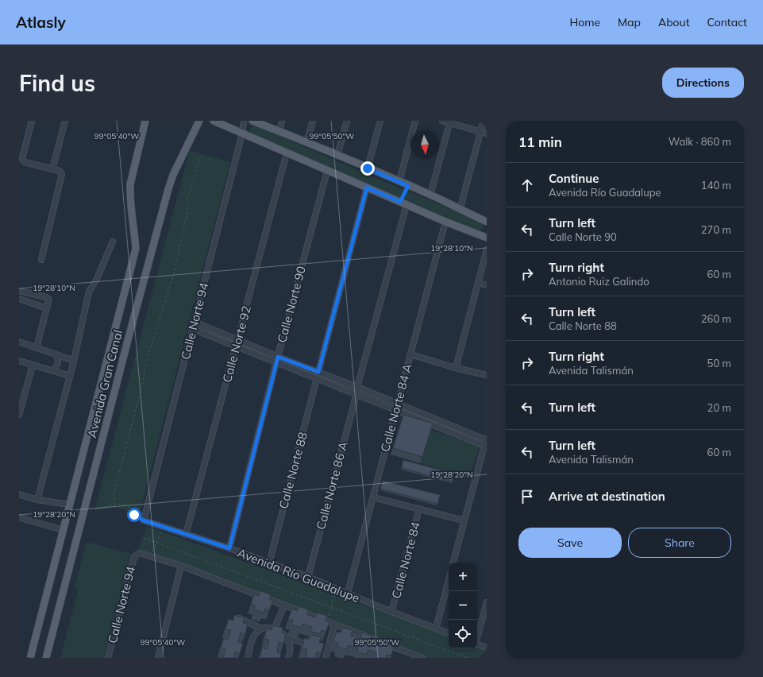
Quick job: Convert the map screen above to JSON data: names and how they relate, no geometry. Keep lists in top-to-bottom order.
{
  "streets": {
    "main road": ["Avenida Gran Canal"],
    "street": [
      "Calle Norte 90",
      "Calle Norte 94",
      "Calle Norte 92",
      "Calle Norte 84 A",
      "Calle Norte 88",
      "Calle Norte 86 A",
      "Calle Norte 84",
      "Avenida Río Guadalupe"
    ]
  },
  "crossings": [
    ["Calle Norte 90", "Avenida Río Guadalupe"],
    ["Calle Norte 94", "Avenida Río Guadalupe"],
    ["Calle Norte 92", "Avenida Río Guadalupe"],
    ["Calle Norte 84 A", "Avenida Río Guadalupe"],
    ["Calle Norte 88", "Avenida Río Guadalupe"],
    ["Calle Norte 86 A", "Avenida Río Guadalupe"],
    ["Calle Norte 84", "Avenida Río Guadalupe"]
  ],
  "north": "bottom",
  "page": {
    "header": "Atlasly",
    "nav": [
      "Home",
      "Map",
      "About",
      "Contact"
    ],
    "buttons": [
      "Directions",
      ["Save", "Share"]
    ],
    "title": "Find us",
    "heading": ["11 min", "Walk · 860 m"],
    "list": [
      ["Continue", "Avenida Río Guadalupe", "140 m"],
      ["Turn left", "Calle Norte 90", "270 m"],
      ["Turn right", "Antonio Ruiz Galindo", "60 m"],
      ["Turn left", "Calle Norte 88", "260 m"],
      ["Turn right", "Avenida Talismán", "50 m"],
      ["Turn left", "20 m"],
      ["Turn left", "Avenida Talismán", "60 m"],
      "Arrive at destination"
    ],
    "map_buttons": ["+", "−"]
  },
  "coordinates": [
    "99°05'40\"W",
    "99°05'50\"W",
    "19°28'10\"N",
    "19°28'20\"N"
  ]
}
